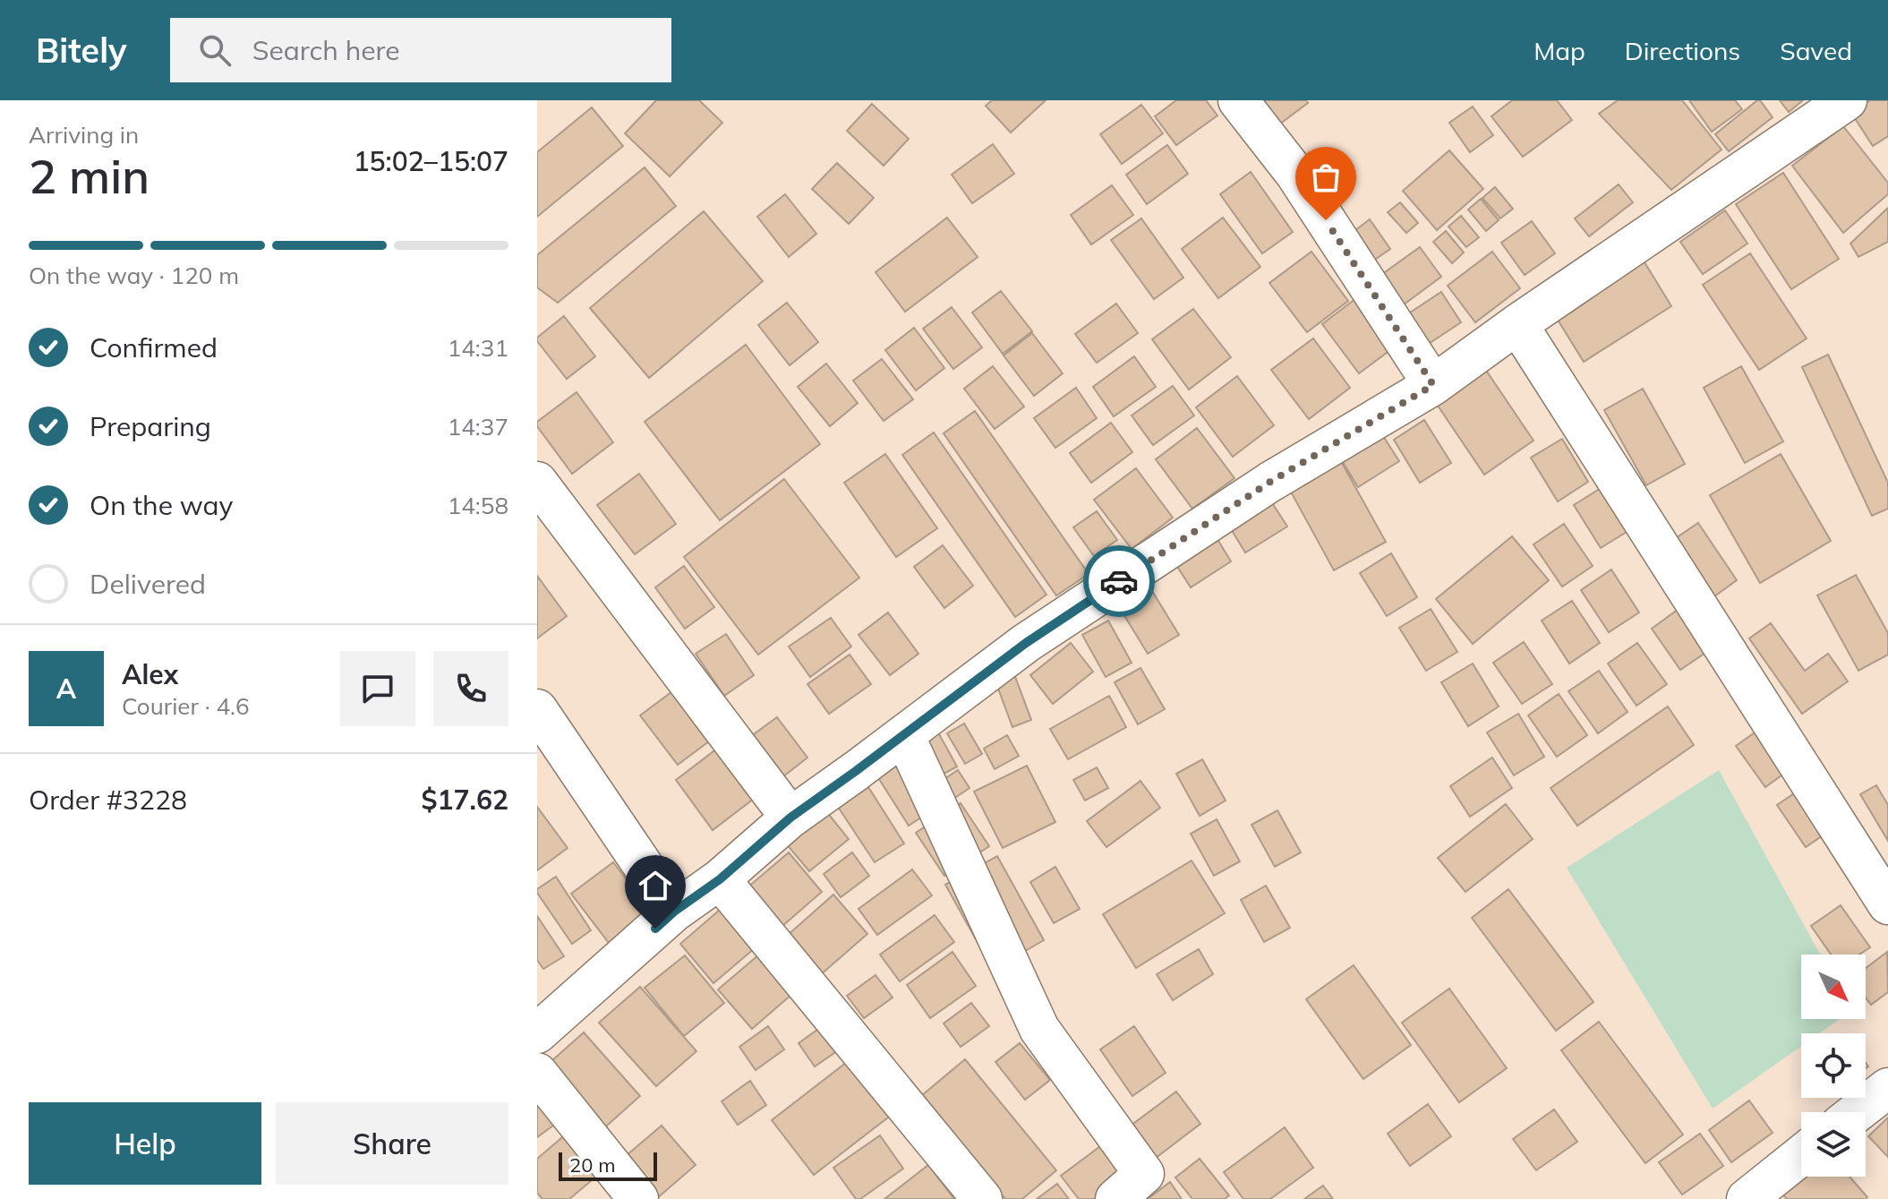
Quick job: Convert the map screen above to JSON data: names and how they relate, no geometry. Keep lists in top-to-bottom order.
{
  "scale_bar": "20 m",
  "north": "bottom right",
  "page": {
    "header": "Bitely",
    "search": "Search here",
    "nav": ["Map", "Directions", "Saved"],
    "heading": ["2 min", "Arriving in", "15:02–15:07"],
    "panel": [
      "Alex",
      "Courier · 4.6",
      "Order #3228",
      "$17.62"
    ],
    "bar": "On the way · 120 m",
    "list": [
      ["Confirmed", "14:31"],
      ["Preparing", "14:37"],
      ["On the way", "14:58"],
      "Delivered"
    ],
    "round": "A",
    "buttons": ["Help", "Share"],
    "scale": "20 m"
  }
}
